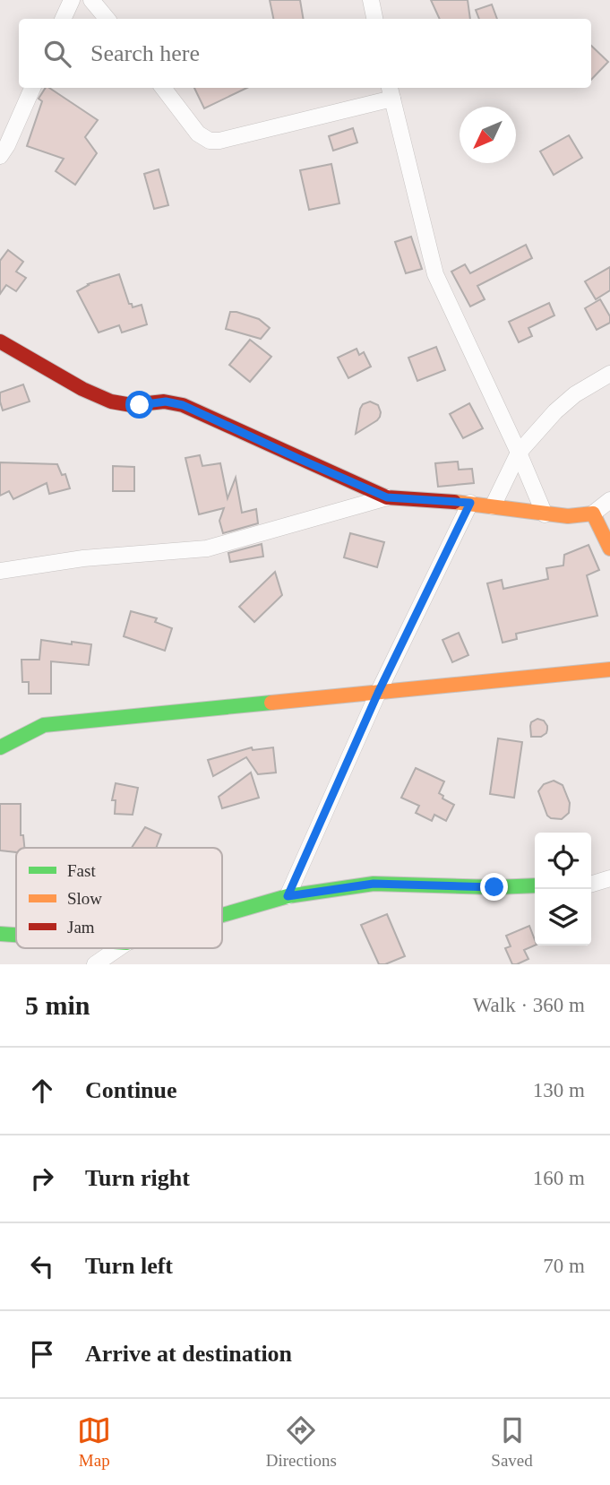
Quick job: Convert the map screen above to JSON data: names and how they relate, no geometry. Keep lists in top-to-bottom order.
{
  "legend": ["Fast", "Slow", "Jam"],
  "north": "bottom left",
  "page": {
    "search": "Search here",
    "heading": ["5 min", "Walk · 360 m"],
    "list": [
      ["Continue", "130 m"],
      ["Turn right", "160 m"],
      ["Turn left", "70 m"],
      "Arrive at destination"
    ],
    "nav": ["Map", "Directions", "Saved"]
  }
}
